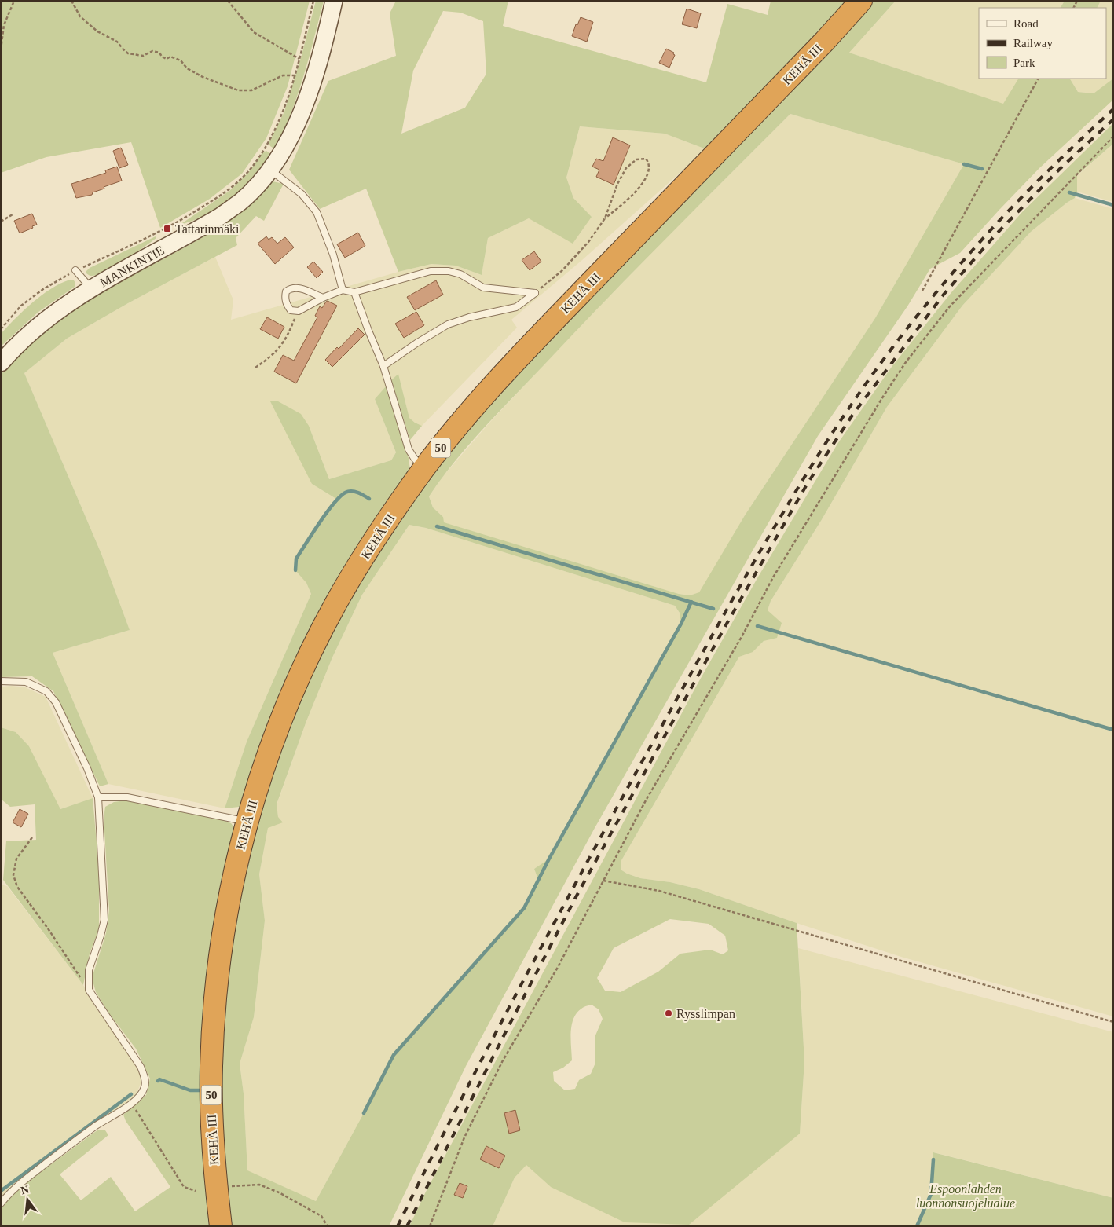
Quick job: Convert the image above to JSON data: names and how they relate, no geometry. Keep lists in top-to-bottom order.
{
  "streets": {
    "highway": ["KEHÄ III", "50"],
    "street": ["MANKINTIE"]
  },
  "parks": ["Espoonlahden luonnonsuojelualue"],
  "places": {
    "transit": ["Tattarinmäki"],
    "other": ["Rysslimpan"]
  },
  "legend": ["Road", "Railway", "Park"],
  "north": "top"
}
